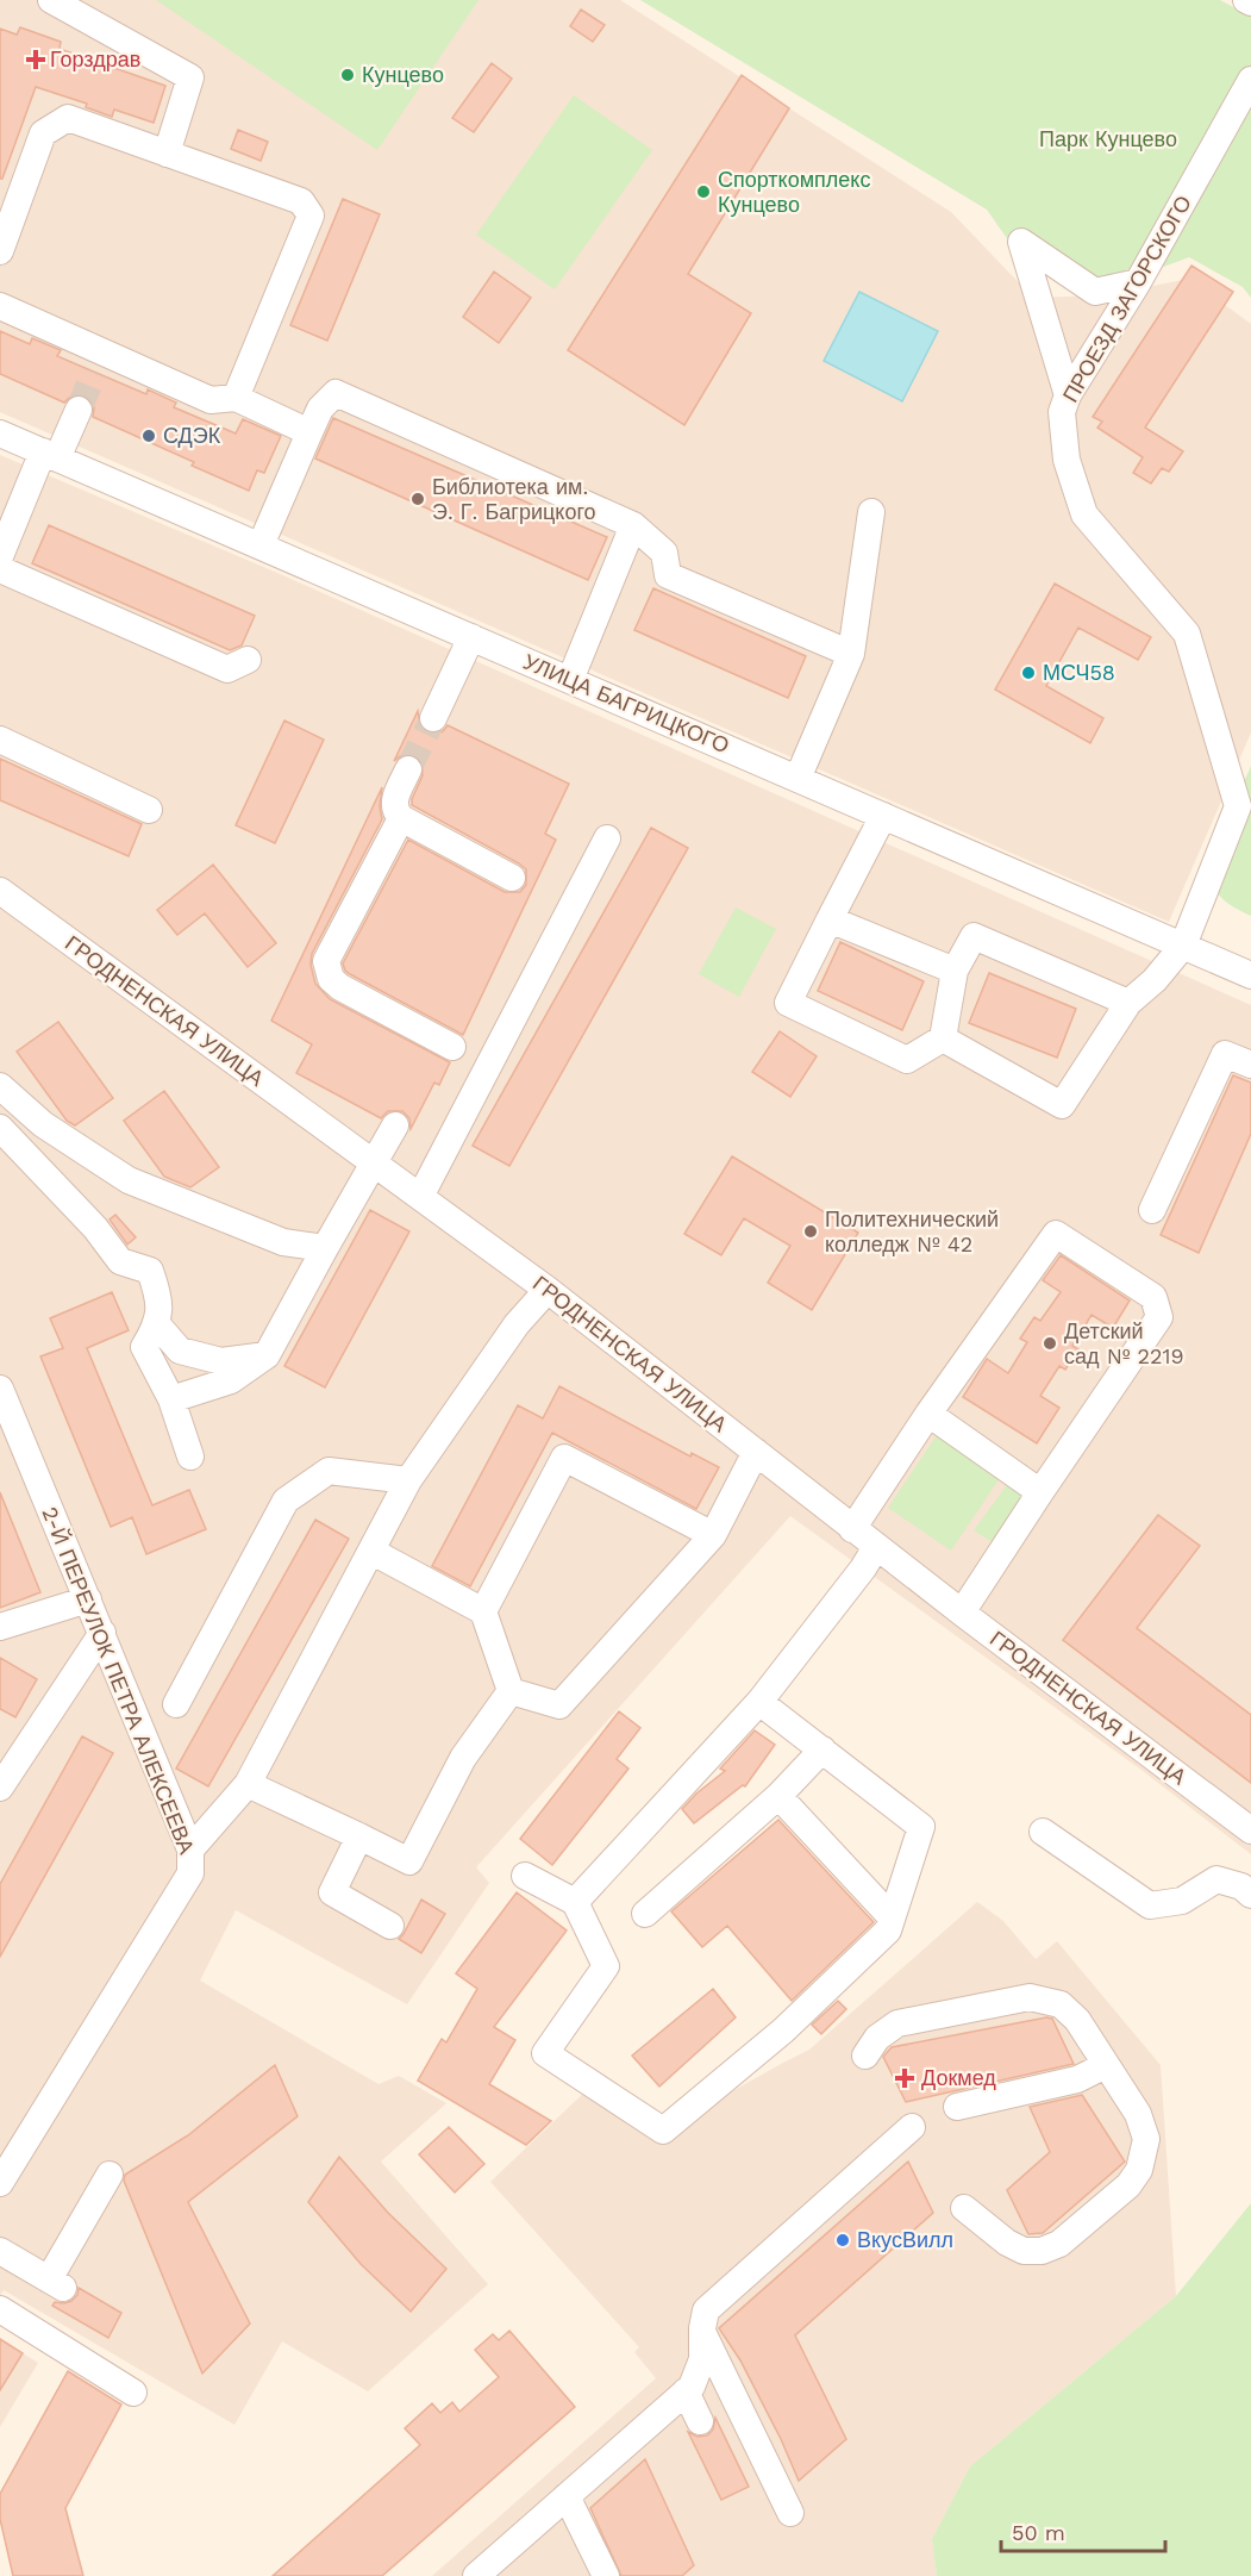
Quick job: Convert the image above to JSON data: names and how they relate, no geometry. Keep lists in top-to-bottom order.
{
  "streets": {
    "street": [
      "ПРОЕЗД ЗАГОРСКОГО",
      "УЛИЦА БАГРИЦКОГО",
      "ГРОДНЕНСКАЯ УЛИЦА",
      "2-Й ПЕРЕУЛОК ПЕТРА АЛЕКСЕЕВА"
    ]
  },
  "crossings": [
    ["ПРОЕЗД ЗАГОРСКОГО", "УЛИЦА БАГРИЦКОГО"]
  ],
  "parks": ["Парк Кунцево"],
  "places": {
    "health": ["Горздрав", "Докмед"],
    "other": [
      "Кунцево",
      "Спорткомплекс Кунцево",
      "СДЭК",
      "Библиотека им. Э. Г. Багрицкого",
      "МСЧ58",
      "Политехнический колледж № 42",
      "Детский сад № 2219",
      "ВкусВилл"
    ]
  },
  "scale_bar": "50 m"
}
